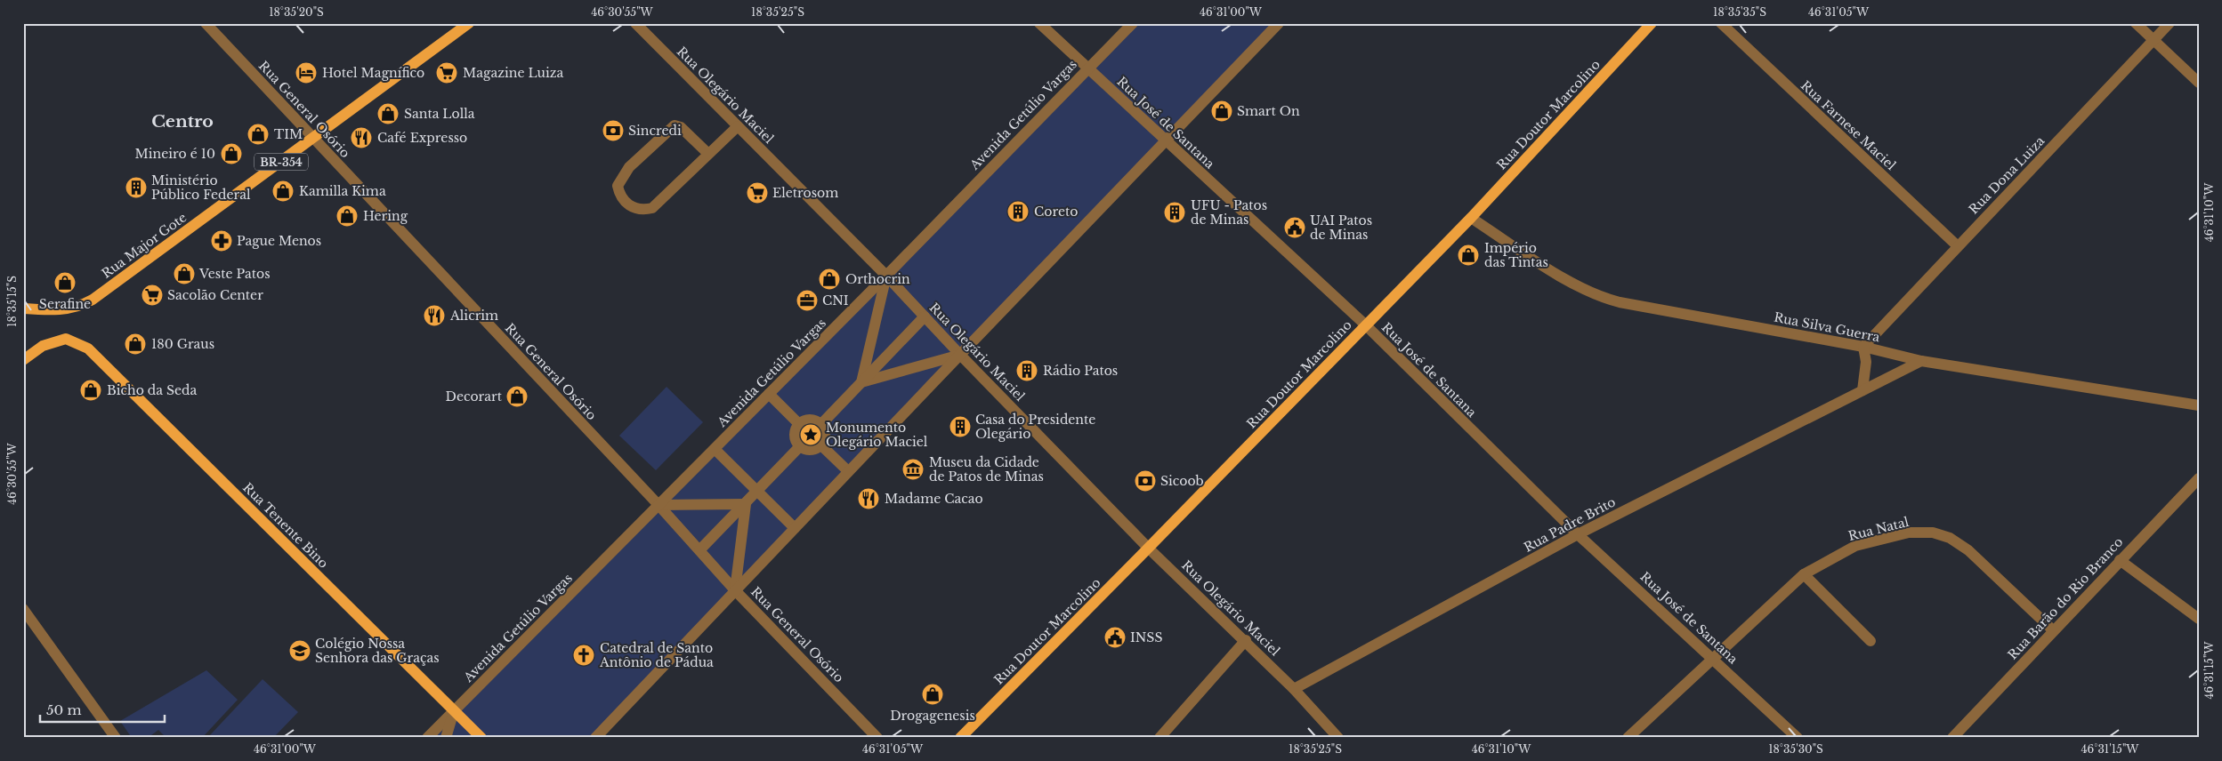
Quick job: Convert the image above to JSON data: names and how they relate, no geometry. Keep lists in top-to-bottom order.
{
  "streets": {
    "main road": [
      "Rua Doutor Marcolino",
      "BR-354",
      "Rua Major Gote",
      "Rua Tenente Bino"
    ],
    "street": [
      "Rua Olegário Maciel",
      "Rua General Osório",
      "Avenida Getúlio Vargas",
      "Rua José de Santana",
      "Rua Farnese Maciel",
      "Rua Dona Luiza",
      "Rua Silva Guerra",
      "Rua Padre Brito",
      "Rua Natal",
      "Rua Barão do Rio Branco"
    ]
  },
  "crossings": [
    ["Rua Olegário Maciel", "Avenida Getúlio Vargas"],
    ["Rua Olegário Maciel", "Rua Doutor Marcolino"],
    ["Rua Olegário Maciel", "Rua Padre Brito"],
    ["Rua General Osório", "Avenida Getúlio Vargas"],
    ["Rua General Osório", "Rua Major Gote"],
    ["Avenida Getúlio Vargas", "Rua José de Santana"],
    ["Avenida Getúlio Vargas", "Rua Tenente Bino"],
    ["Rua Doutor Marcolino", "Rua José de Santana"],
    ["Rua Doutor Marcolino", "Rua Silva Guerra"],
    ["Rua José de Santana", "Rua Padre Brito"],
    ["Rua José de Santana", "Rua Natal"],
    ["Rua Farnese Maciel", "Rua Dona Luiza"],
    ["Rua Dona Luiza", "Rua Silva Guerra"],
    ["Rua Silva Guerra", "Rua Padre Brito"],
    ["Rua Natal", "Rua Barão do Rio Branco"]
  ],
  "districts": ["Centro"],
  "places": {
    "hotel": ["Hotel Magnífico"],
    "supermarket": ["Magazine Luiza", "Eletrosom", "Sacolão Center"],
    "shop": [
      "Smart On",
      "Santa Lolla",
      "TIM",
      "Mineiro é 10",
      "Kamilla Kima",
      "Hering",
      "Império das Tintas",
      "Veste Patos",
      "Orthocrin",
      "Serafine",
      "180 Graus",
      "Bicho da Seda",
      "Decorart",
      "Drogagenesis"
    ],
    "bank": ["Sincredi", "Sicoob"],
    "restaurant": ["Café Expresso", "Alicrim", "Madame Cacao"],
    "building": [
      "Ministério Público Federal",
      "Coreto",
      "UFU - Patos de Minas",
      "Rádio Patos",
      "Casa do Presidente Olegário"
    ],
    "public building": ["UAI Patos de Minas", "INSS"],
    "pharmacy": ["Pague Menos"],
    "office": ["CNI"],
    "place": ["Monumento Olegário Maciel"],
    "museum": ["Museu da Cidade de Patos de Minas"],
    "school or university": ["Colégio Nossa Senhora das Graças"],
    "church": ["Catedral de Santo Antônio de Pádua"]
  },
  "scale_bar": "50 m",
  "coordinates": [
    "18°35'20\"S",
    "46°30'55\"W",
    "18°35'25\"S",
    "46°31'00\"W",
    "18°35'35\"S",
    "46°31'05\"W",
    "46°31'10\"W",
    "18°35'15\"S",
    "46°31'15\"W",
    "18°35'30\"S"
  ]
}
